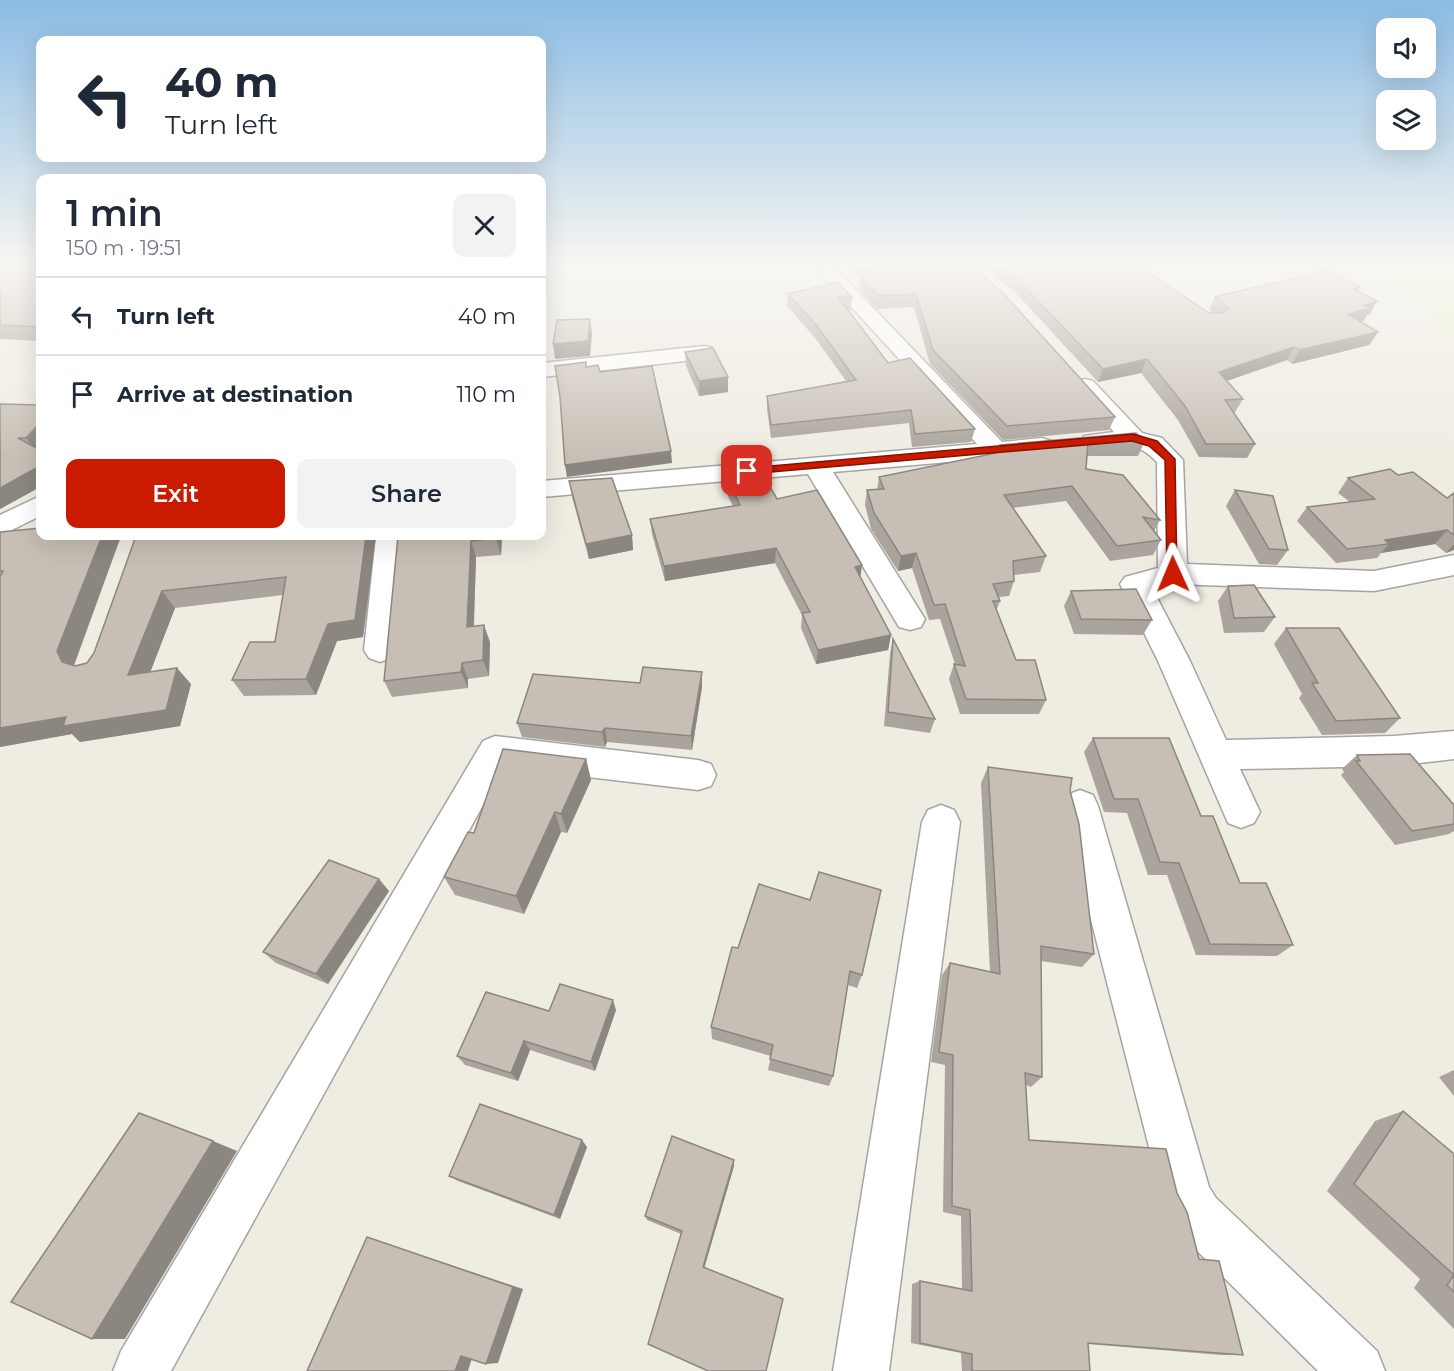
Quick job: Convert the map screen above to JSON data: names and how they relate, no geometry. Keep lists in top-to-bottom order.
{
  "page": {
    "turn": ["40 m", "Turn left"],
    "heading": ["1 min", "150 m · 19:51"],
    "list": [
      {
        "name": "Turn left",
        "value": "40 m"
      },
      {
        "name": "Arrive at destination",
        "value": "110 m"
      }
    ],
    "buttons": ["Exit", "Share"]
  }
}
